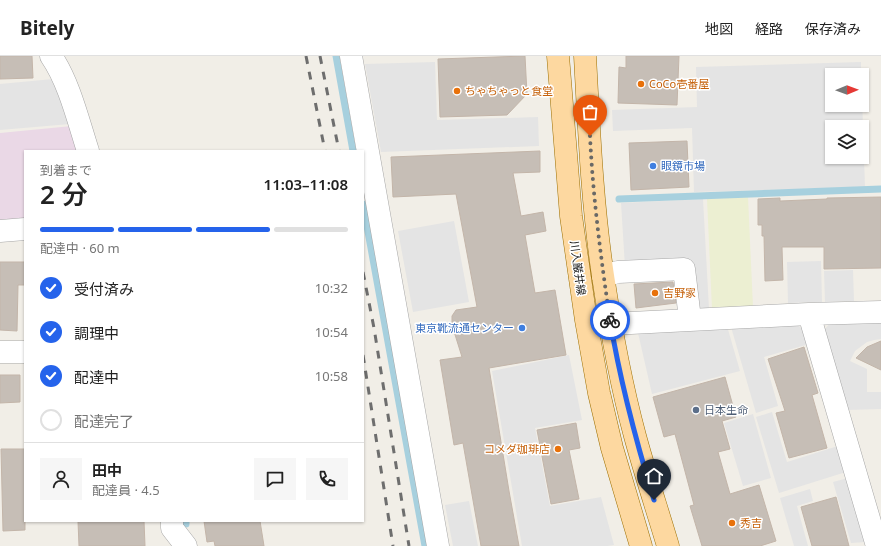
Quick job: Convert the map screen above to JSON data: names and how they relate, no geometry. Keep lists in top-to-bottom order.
{
  "streets": {
    "main road": ["川入巌井線"]
  },
  "places": [
    "CoCo壱番屋",
    "ちゃちゃっと食堂",
    "眼鏡市場",
    "吉野家",
    "東京靴流通センター",
    "日本生命",
    "コメダ珈琲店",
    "秀吉"
  ],
  "north": "right",
  "page": {
    "header": "Bitely",
    "nav": ["地図", "経路", "保存済み"],
    "heading": ["2 分", "到着まで", "11:03–11:08"],
    "panel": ["田中", "配達員 · 4.5"],
    "bar": "配達中 · 60 m",
    "list": [
      ["受付済み", "10:32"],
      ["調理中", "10:54"],
      ["配達中", "10:58"],
      "配達完了"
    ]
  }
}
